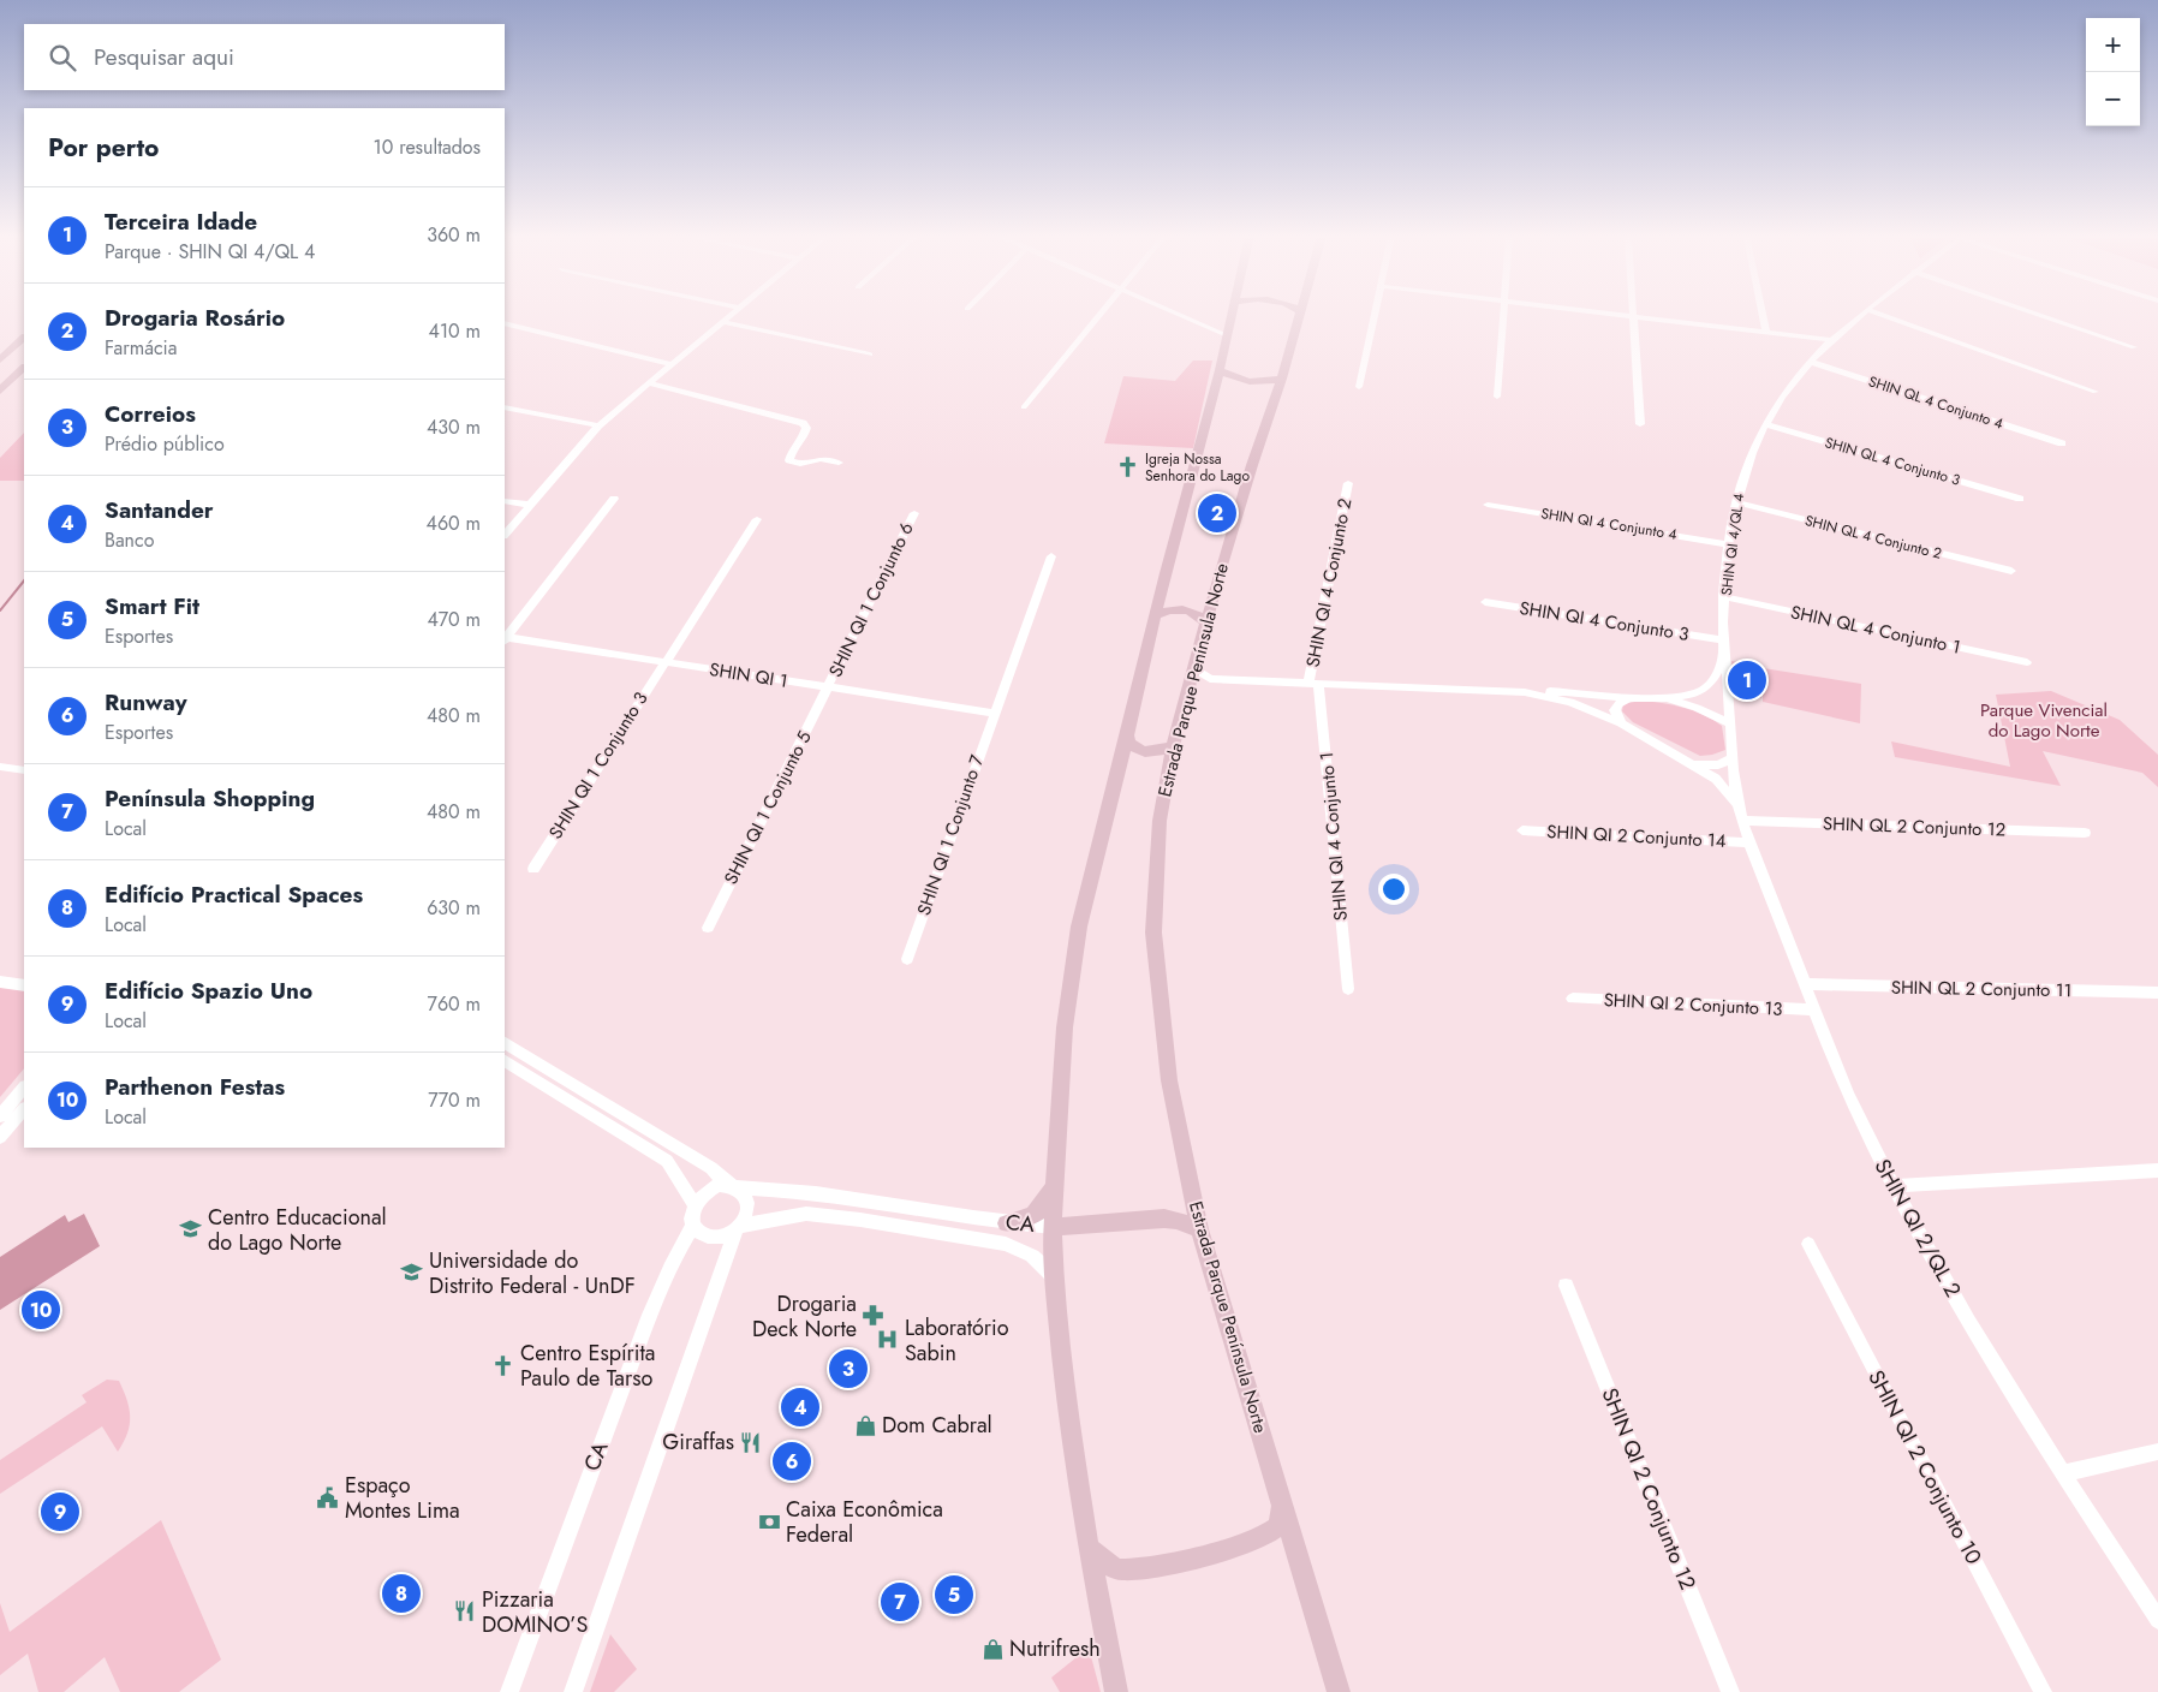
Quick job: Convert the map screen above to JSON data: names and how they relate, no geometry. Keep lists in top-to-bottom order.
{
  "streets": {
    "main road": ["Estrada Parque Península Norte"],
    "street": [
      "SHIN QL 4 Conjunto 4",
      "SHIN QL 4 Conjunto 3",
      "SHIN QI 4 Conjunto 4",
      "SHIN QL 4 Conjunto 2",
      "SHIN QI 4/QL 4",
      "SHIN QI 4 Conjunto 2",
      "SHIN QI 1 Conjunto 6",
      "SHIN QI 4 Conjunto 3",
      "SHIN QL 4 Conjunto 1",
      "SHIN QI 1",
      "SHIN QI 1 Conjunto 3",
      "SHIN QI 1 Conjunto 5",
      "SHIN QL 2 Conjunto 12",
      "SHIN QI 1 Conjunto 7",
      "SHIN QI 4 Conjunto 1",
      "SHIN QI 2 Conjunto 14",
      "SHIN QL 2 Conjunto 11",
      "SHIN QI 2 Conjunto 13",
      "CA",
      "SHIN QI 2/QL 2",
      "SHIN QI 2 Conjunto 10",
      "SHIN QI 2 Conjunto 12"
    ]
  },
  "crossings": [
    ["SHIN QL 4 Conjunto 4", "SHIN QI 4/QL 4"],
    ["SHIN QL 4 Conjunto 3", "SHIN QI 4/QL 4"],
    ["SHIN QI 4 Conjunto 4", "SHIN QI 4/QL 4"],
    ["SHIN QL 4 Conjunto 2", "SHIN QI 4/QL 4"],
    ["SHIN QI 4/QL 4", "SHIN QI 4 Conjunto 3"],
    ["SHIN QI 4/QL 4", "SHIN QL 4 Conjunto 1"],
    ["SHIN QI 4/QL 4", "SHIN QI 2/QL 2"],
    ["SHIN QI 4 Conjunto 2", "SHIN QI 4 Conjunto 1"],
    ["SHIN QI 1 Conjunto 6", "SHIN QI 1"],
    ["SHIN QI 1 Conjunto 6", "SHIN QI 1 Conjunto 5"],
    ["SHIN QI 1", "SHIN QI 1 Conjunto 3"],
    ["SHIN QI 1", "SHIN QI 1 Conjunto 5"],
    ["SHIN QI 1", "SHIN QI 1 Conjunto 7"],
    ["SHIN QL 2 Conjunto 12", "SHIN QI 2/QL 2"],
    ["SHIN QI 2 Conjunto 14", "SHIN QI 2/QL 2"],
    ["SHIN QL 2 Conjunto 11", "SHIN QI 2/QL 2"],
    ["SHIN QI 2 Conjunto 13", "SHIN QI 2/QL 2"]
  ],
  "parks": ["Parque Vivencial do Lago Norte"],
  "places": {
    "church": ["Igreja Nossa Senhora do Lago", "Centro Espírita Paulo de Tarso"],
    "school or university": ["Centro Educacional do Lago Norte", "Universidade do Distrito Federal - UnDF"],
    "pharmacy": ["Drogaria Deck Norte"],
    "hospital": ["Laboratório Sabin"],
    "shop": ["Dom Cabral", "Nutrifresh"],
    "restaurant": ["Giraffas", "Pizzaria DOMINO’S"],
    "public building": ["Espaço Montes Lima"],
    "bank": ["Caixa Econômica Federal"]
  },
  "page": {
    "map_buttons": ["+", "−"],
    "search": "Pesquisar aqui",
    "heading": ["Por perto", "10 resultados"],
    "list": [
      {
        "mark": "1",
        "name": "Terceira Idade",
        "note": "Parque · SHIN QI 4/QL 4",
        "value": "360 m"
      },
      {
        "mark": "2",
        "name": "Drogaria Rosário",
        "note": "Farmácia",
        "value": "410 m"
      },
      {
        "mark": "3",
        "name": "Correios",
        "note": "Prédio público",
        "value": "430 m"
      },
      {
        "mark": "4",
        "name": "Santander",
        "note": "Banco",
        "value": "460 m"
      },
      {
        "mark": "5",
        "name": "Smart Fit",
        "note": "Esportes",
        "value": "470 m"
      },
      {
        "mark": "6",
        "name": "Runway",
        "note": "Esportes",
        "value": "480 m"
      },
      {
        "mark": "7",
        "name": "Península Shopping",
        "note": "Local",
        "value": "480 m"
      },
      {
        "mark": "8",
        "name": "Edifício Practical Spaces",
        "note": "Local",
        "value": "630 m"
      },
      {
        "mark": "9",
        "name": "Edifício Spazio Uno",
        "note": "Local",
        "value": "760 m"
      },
      {
        "mark": "10",
        "name": "Parthenon Festas",
        "note": "Local",
        "value": "770 m"
      }
    ],
    "pins": [
      "2",
      "1",
      "10",
      "3",
      "4",
      "6",
      "9",
      "8",
      "5",
      "7"
    ]
  }
}
